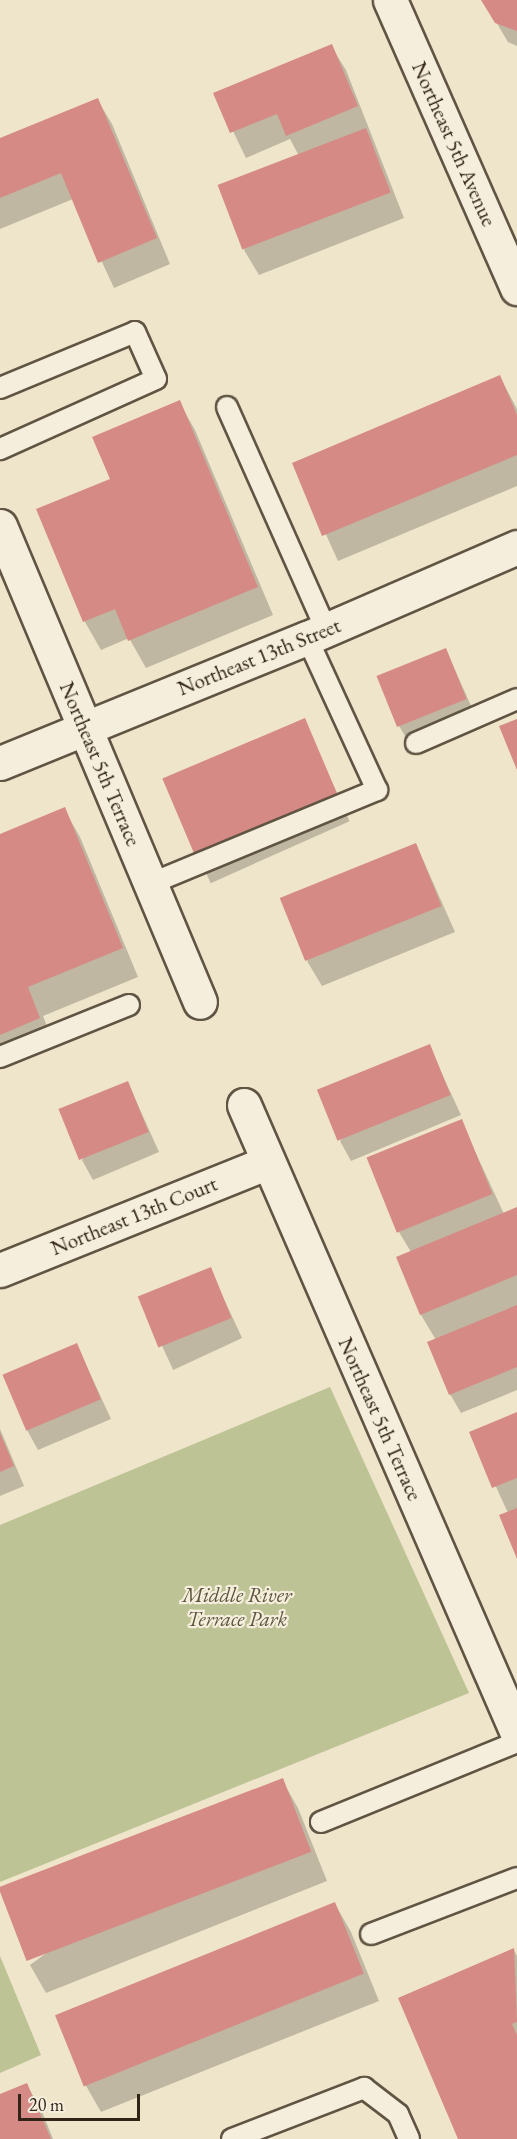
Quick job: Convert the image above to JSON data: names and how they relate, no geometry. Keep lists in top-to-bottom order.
{
  "streets": {
    "street": [
      "Northeast 5th Avenue",
      "Northeast 13th Street",
      "Northeast 5th Terrace",
      "Northeast 13th Court"
    ]
  },
  "crossings": [
    ["Northeast 13th Street", "Northeast 5th Terrace"],
    ["Northeast 5th Terrace", "Northeast 13th Court"]
  ],
  "parks": ["Middle River Terrace Park"],
  "scale_bar": "20 m"
}
